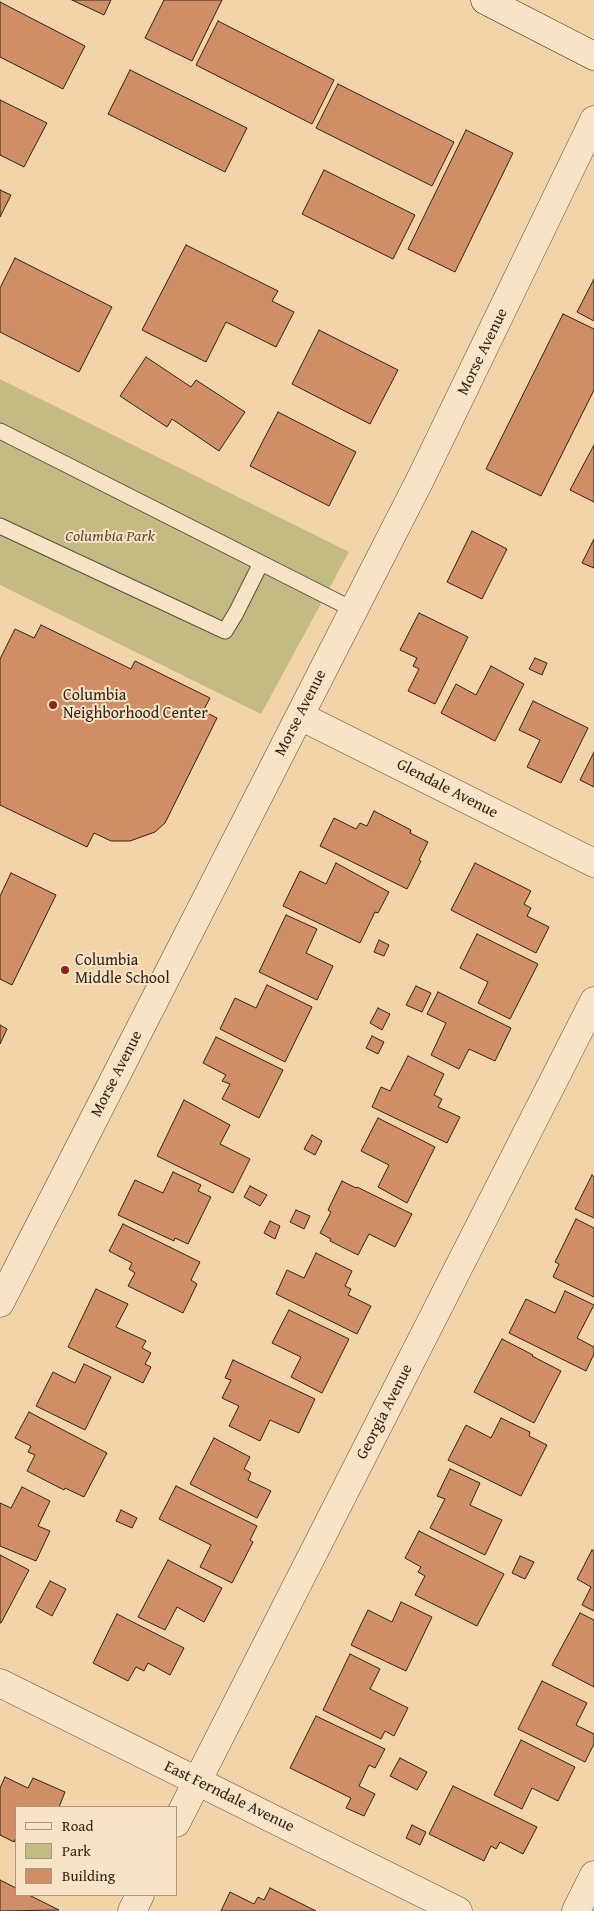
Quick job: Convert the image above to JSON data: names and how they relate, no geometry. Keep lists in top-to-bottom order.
{
  "streets": {
    "street": [
      "Morse Avenue",
      "Glendale Avenue",
      "Georgia Avenue",
      "East Ferndale Avenue"
    ]
  },
  "crossings": [
    ["Morse Avenue", "Glendale Avenue"],
    ["Georgia Avenue", "East Ferndale Avenue"]
  ],
  "parks": ["Columbia Park"],
  "places": ["Columbia Neighborhood Center", "Columbia Middle School"],
  "legend": ["Road", "Park", "Building"]
}
